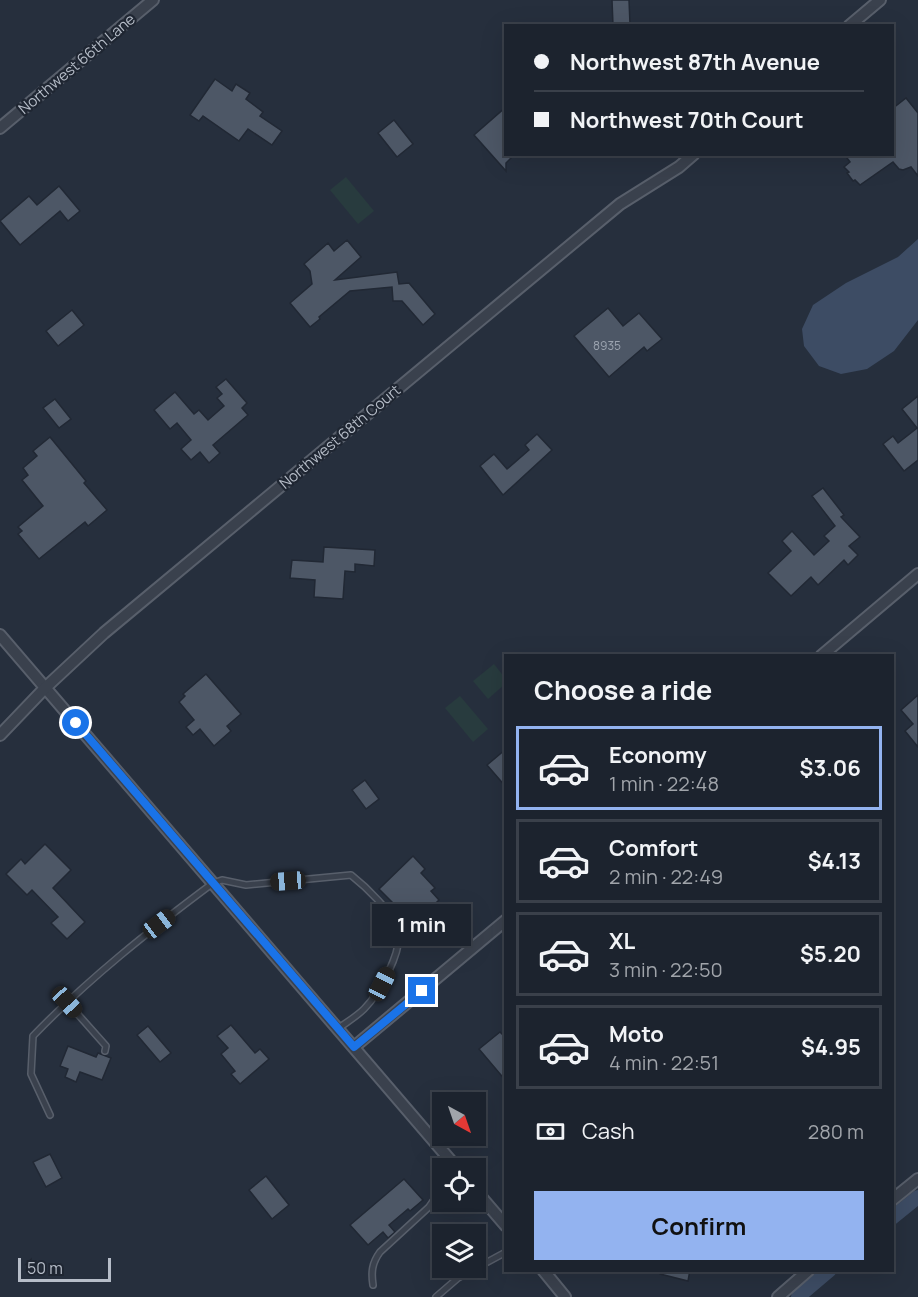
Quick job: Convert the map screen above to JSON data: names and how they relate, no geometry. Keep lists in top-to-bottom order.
{
  "streets": {
    "street": ["Northwest 66th Lane", "Northwest 68th Court"]
  },
  "house_numbers": ["8935"],
  "scale_bar": "50 m",
  "north": "bottom right",
  "page": {
    "banner": ["Northwest 87th Avenue", "Northwest 70th Court"],
    "heading": "Choose a ride",
    "list": [
      {
        "name": "Economy",
        "note": "1 min · 22:48",
        "value": "$3.06"
      },
      {
        "name": "Comfort",
        "note": "2 min · 22:49",
        "value": "$4.13"
      },
      {
        "name": "XL",
        "note": "3 min · 22:50",
        "value": "$5.20"
      },
      {
        "name": "Moto",
        "note": "4 min · 22:51",
        "value": "$4.95"
      }
    ],
    "bubble": "1 min",
    "pay": ["Cash", "280 m"],
    "buttons": "Confirm",
    "scale": "50 m"
  }
}
